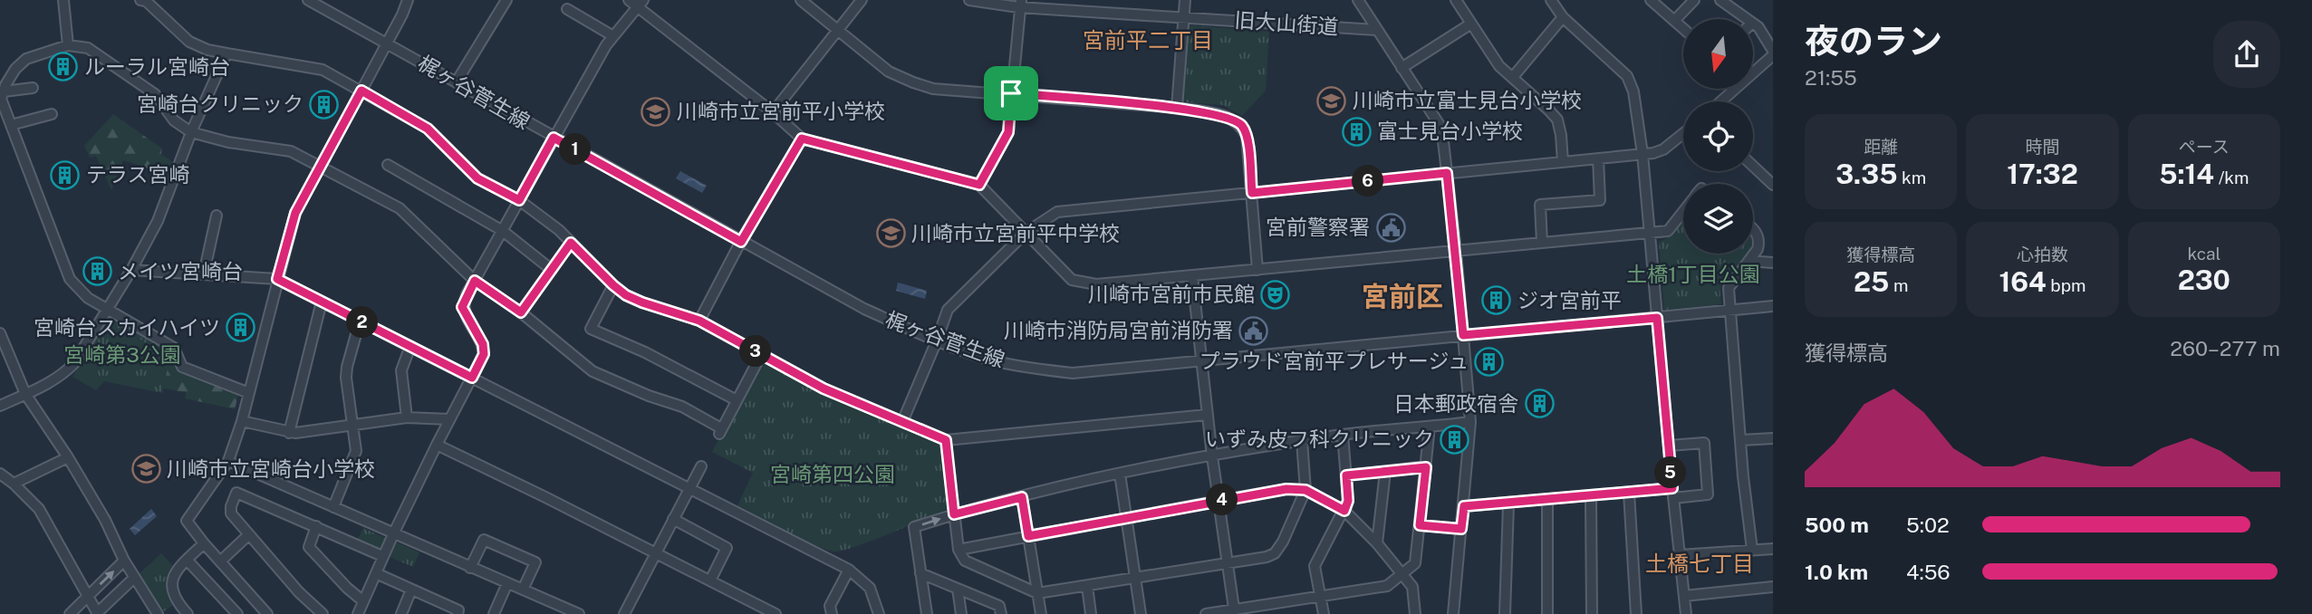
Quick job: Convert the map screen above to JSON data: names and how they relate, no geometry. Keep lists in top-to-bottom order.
{
  "streets": {
    "street": ["旧大山街道", "梶ヶ谷菅生線"]
  },
  "districts": ["宮前平二丁目", "宮前区", "土橋七丁目"],
  "parks": ["土橋1丁目公園", "宮崎第3公園", "宮崎第四公園"],
  "places": {
    "building": [
      "ルーラル宮崎台",
      "宮崎台クリニック",
      "富士見台小学校",
      "テラス宮崎",
      "メイツ宮崎台",
      "ジオ宮前平",
      "宮崎台スカイハイツ",
      "プラウド宮前平プレサージュ",
      "日本郵政宿舎",
      "いずみ皮フ科クリニック"
    ],
    "school or university": [
      "川崎市立富士見台小学校",
      "川崎市立宮前平小学校",
      "川崎市立宮前平中学校",
      "川崎市立宮崎台小学校"
    ],
    "public building": ["宮前警察署", "川崎市消防局宮前消防署"],
    "theatre": ["川崎市宮前市民館"]
  },
  "north": "bottom",
  "page": {
    "heading": ["夜のラン", "21:55"],
    "stats": [
      ["距離", "3.35 km"],
      ["時間", "17:32"],
      ["ペース", "5:14 /km"],
      ["獲得標高", "25 m"],
      ["心拍数", "164 bpm"],
      ["kcal", "230"]
    ],
    "pins": [
      "1",
      "6",
      "2",
      "3",
      "5",
      "4"
    ],
    "chart": ["獲得標高", "260–277 m"],
    "list": [
      {
        "name": "500 m",
        "note": "5:02"
      },
      {
        "name": "1.0 km",
        "note": "4:56"
      }
    ]
  }
}
